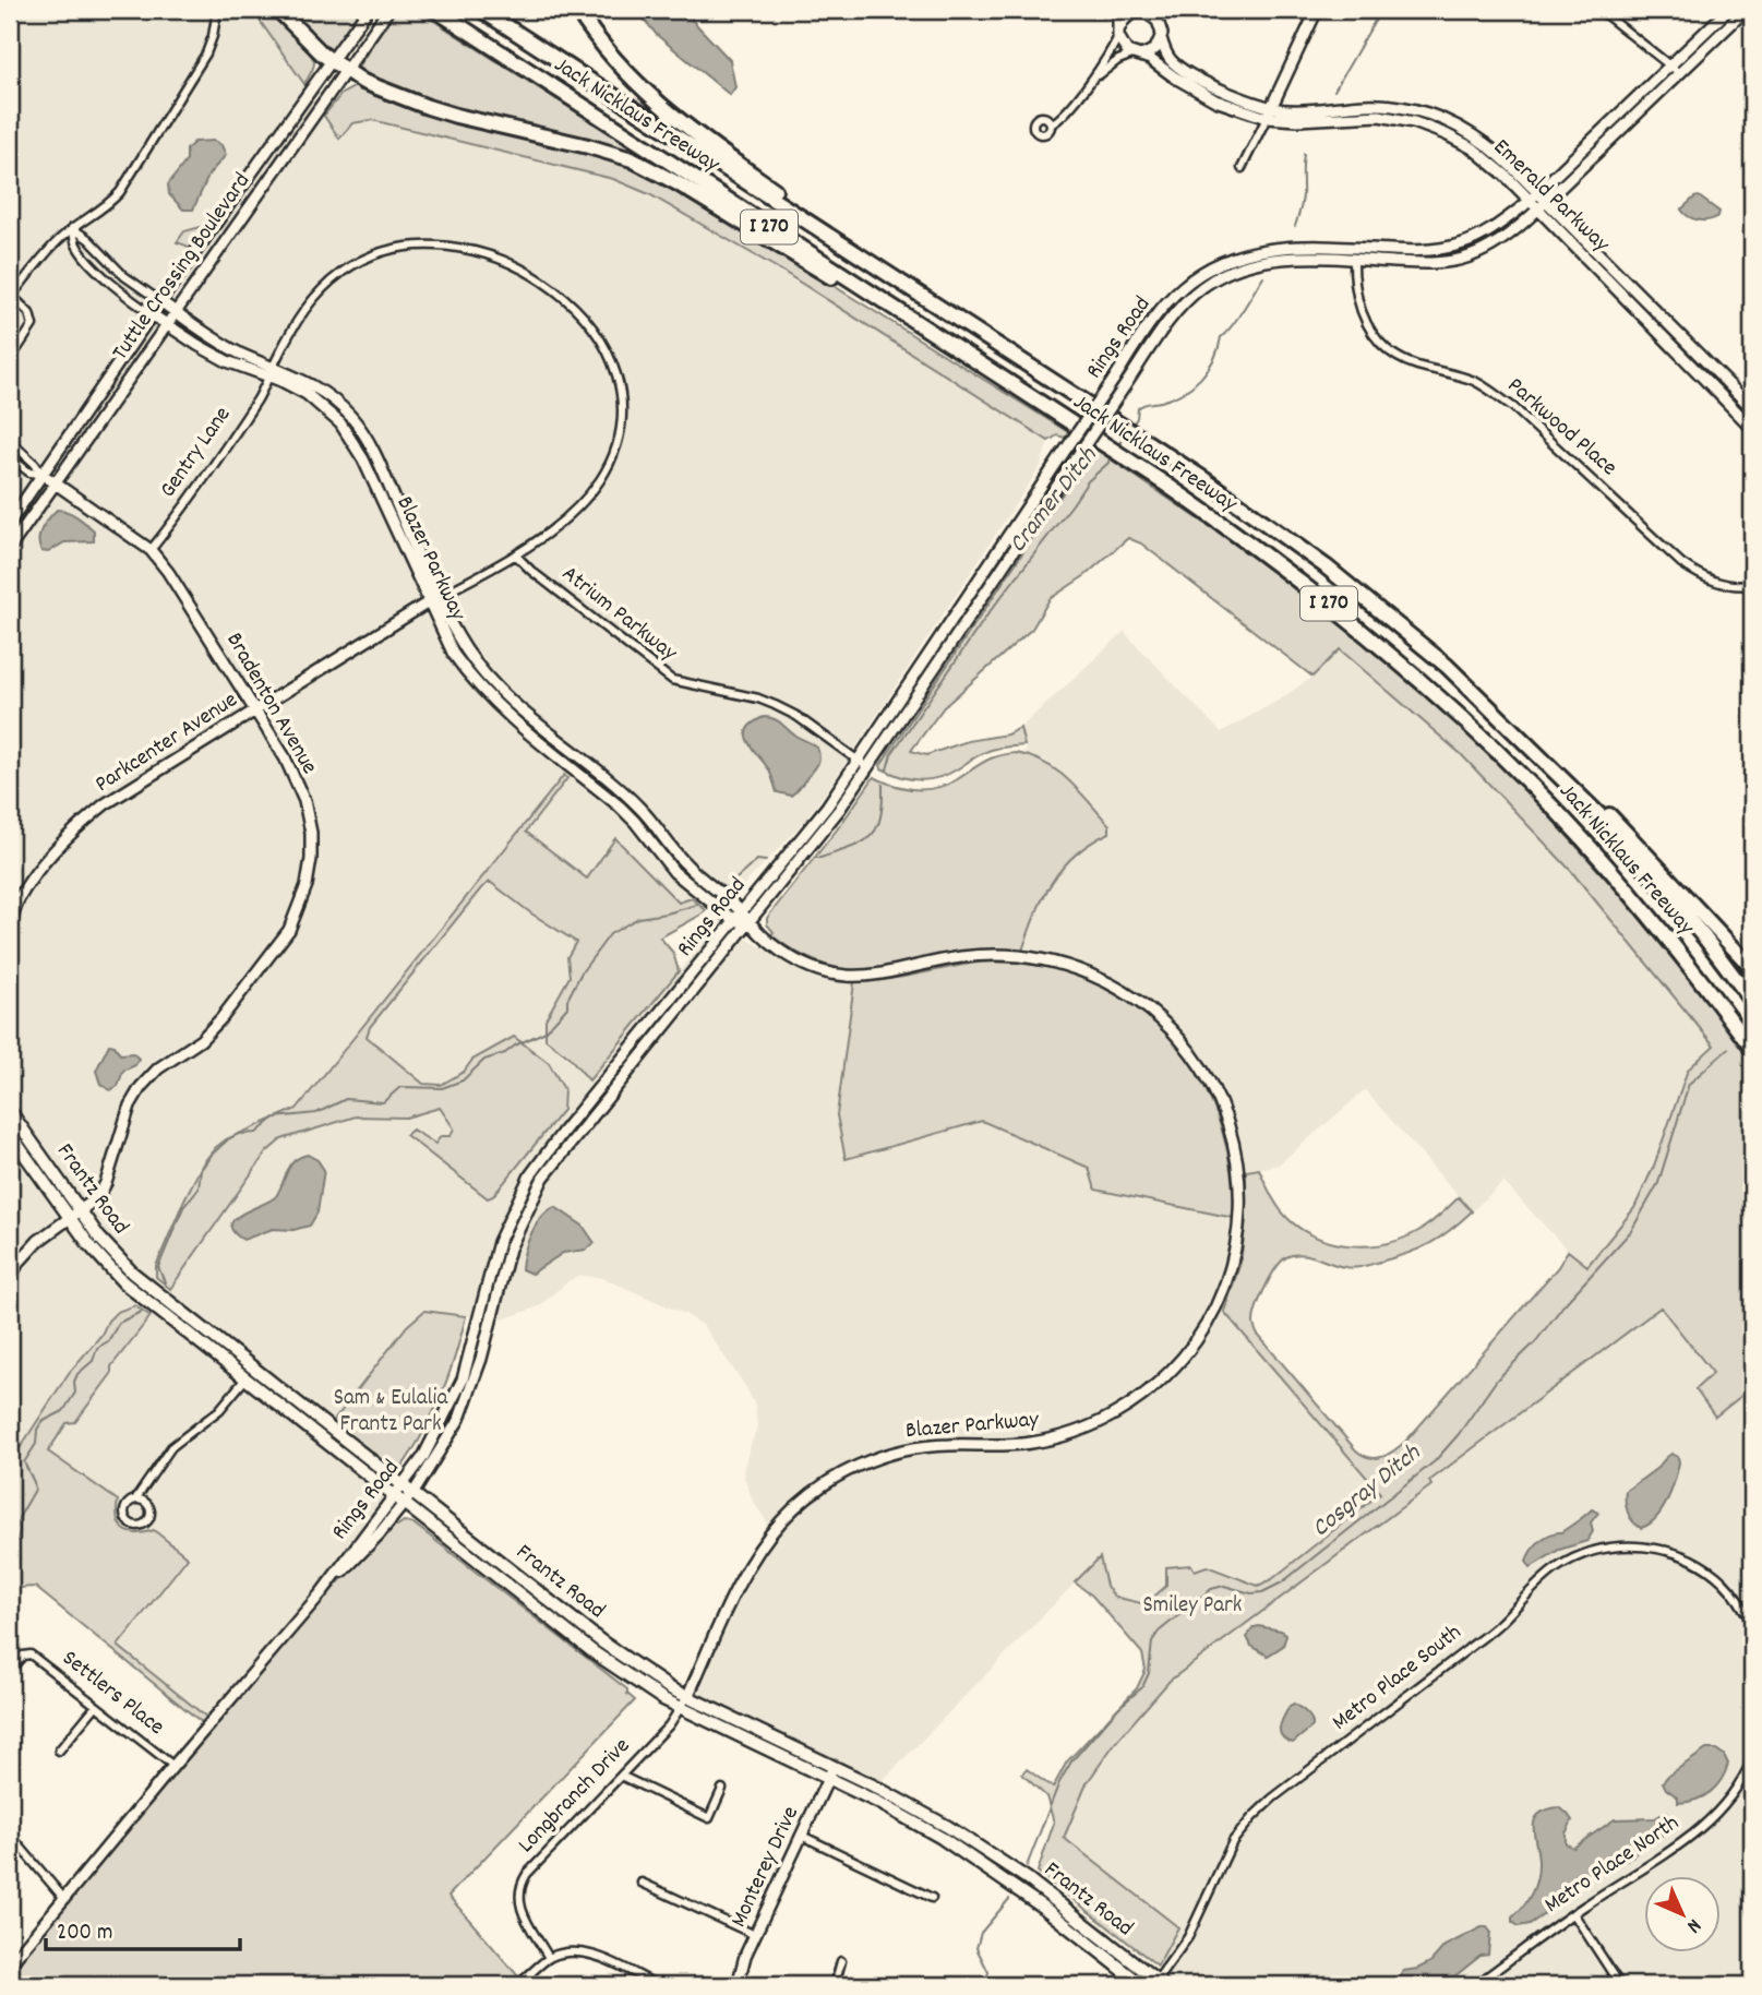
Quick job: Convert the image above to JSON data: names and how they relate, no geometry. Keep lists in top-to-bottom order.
{
  "streets": {
    "highway": ["Jack Nicklaus Freeway", "I 270"],
    "main road": [
      "Emerald Parkway",
      "Tuttle Crossing Boulevard",
      "Rings Road",
      "Blazer Parkway",
      "Bradenton Avenue",
      "Parkcenter Avenue",
      "Frantz Road",
      "Monterey Drive"
    ],
    "street": [
      "Parkwood Place",
      "Gentry Lane",
      "Atrium Parkway",
      "Metro Place South",
      "Settlers Place",
      "Longbranch Drive",
      "Metro Place North"
    ]
  },
  "crossings": [
    ["Emerald Parkway", "Rings Road"],
    ["Tuttle Crossing Boulevard", "Blazer Parkway"],
    ["Tuttle Crossing Boulevard", "Bradenton Avenue"],
    ["Rings Road", "Parkwood Place"],
    ["Rings Road", "Blazer Parkway"],
    ["Rings Road", "Atrium Parkway"],
    ["Rings Road", "Frantz Road"],
    ["Rings Road", "Settlers Place"],
    ["Gentry Lane", "Blazer Parkway"],
    ["Gentry Lane", "Atrium Parkway"],
    ["Gentry Lane", "Bradenton Avenue"],
    ["Gentry Lane", "Parkcenter Avenue"],
    ["Blazer Parkway", "Parkcenter Avenue"],
    ["Blazer Parkway", "Frantz Road"],
    ["Blazer Parkway", "Longbranch Drive"],
    ["Bradenton Avenue", "Parkcenter Avenue"],
    ["Bradenton Avenue", "Frantz Road"],
    ["Frantz Road", "Metro Place South"],
    ["Frantz Road", "Longbranch Drive"],
    ["Frantz Road", "Monterey Drive"]
  ],
  "water": ["Cramer Ditch", "Cosgray Ditch"],
  "parks": ["Sam & Eulalia Frantz Park", "Smiley Park"],
  "scale_bar": "200 m",
  "north": "bottom right"
}
